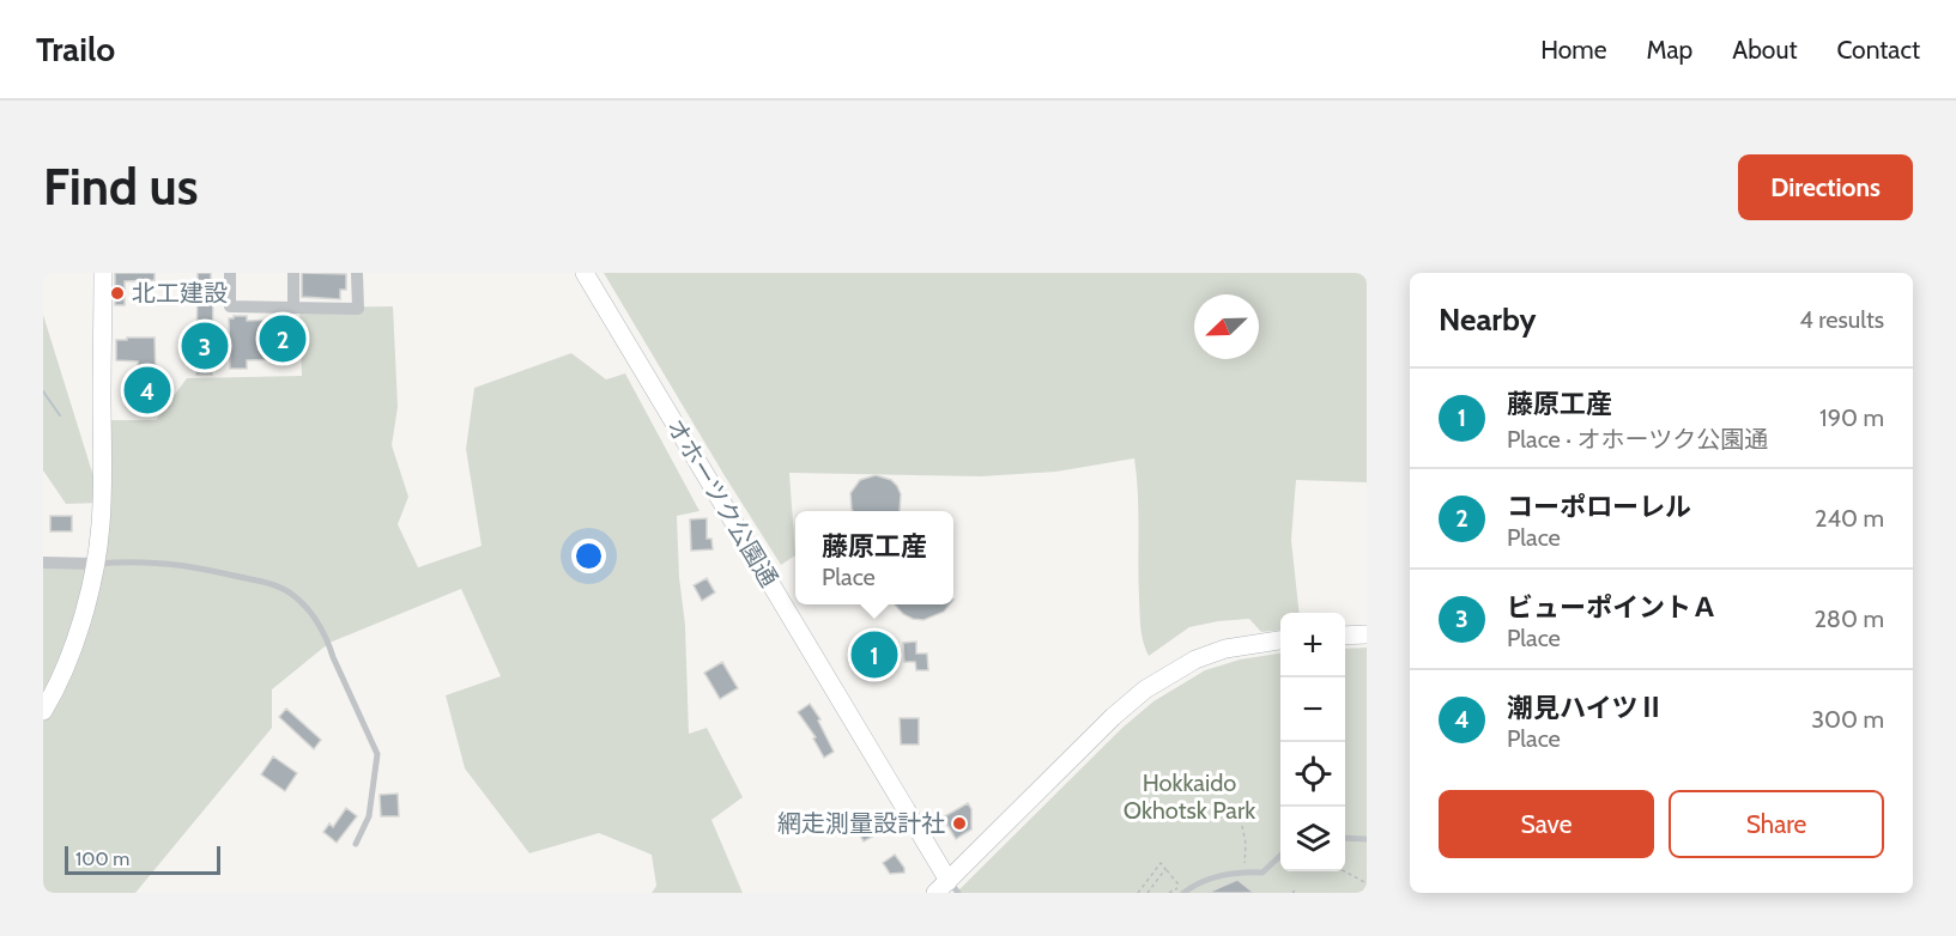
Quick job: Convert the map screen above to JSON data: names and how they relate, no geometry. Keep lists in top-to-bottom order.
{
  "streets": {
    "street": ["オホーツク公園通"]
  },
  "parks": ["Hokkaido Okhotsk Park"],
  "places": ["北工建設", "網走測量設計社"],
  "scale_bar": "100 m",
  "north": "bottom left",
  "page": {
    "header": "Trailo",
    "nav": [
      "Home",
      "Map",
      "About",
      "Contact"
    ],
    "buttons": [
      "Directions",
      ["Save", "Share"]
    ],
    "title": "Find us",
    "heading": ["Nearby", "4 results"],
    "pins": [
      "2",
      "3",
      "4",
      "1"
    ],
    "list": [
      {
        "mark": "1",
        "name": "藤原工産",
        "note": "Place · オホーツク公園通",
        "value": "190 m"
      },
      {
        "mark": "2",
        "name": "コーポローレル",
        "note": "Place",
        "value": "240 m"
      },
      {
        "mark": "3",
        "name": "ビューポイントＡ",
        "note": "Place",
        "value": "280 m"
      },
      {
        "mark": "4",
        "name": "潮見ハイツⅡ",
        "note": "Place",
        "value": "300 m"
      }
    ],
    "popup": ["藤原工産", "Place"],
    "map_buttons": ["+", "−"],
    "scale": "100 m"
  }
}
